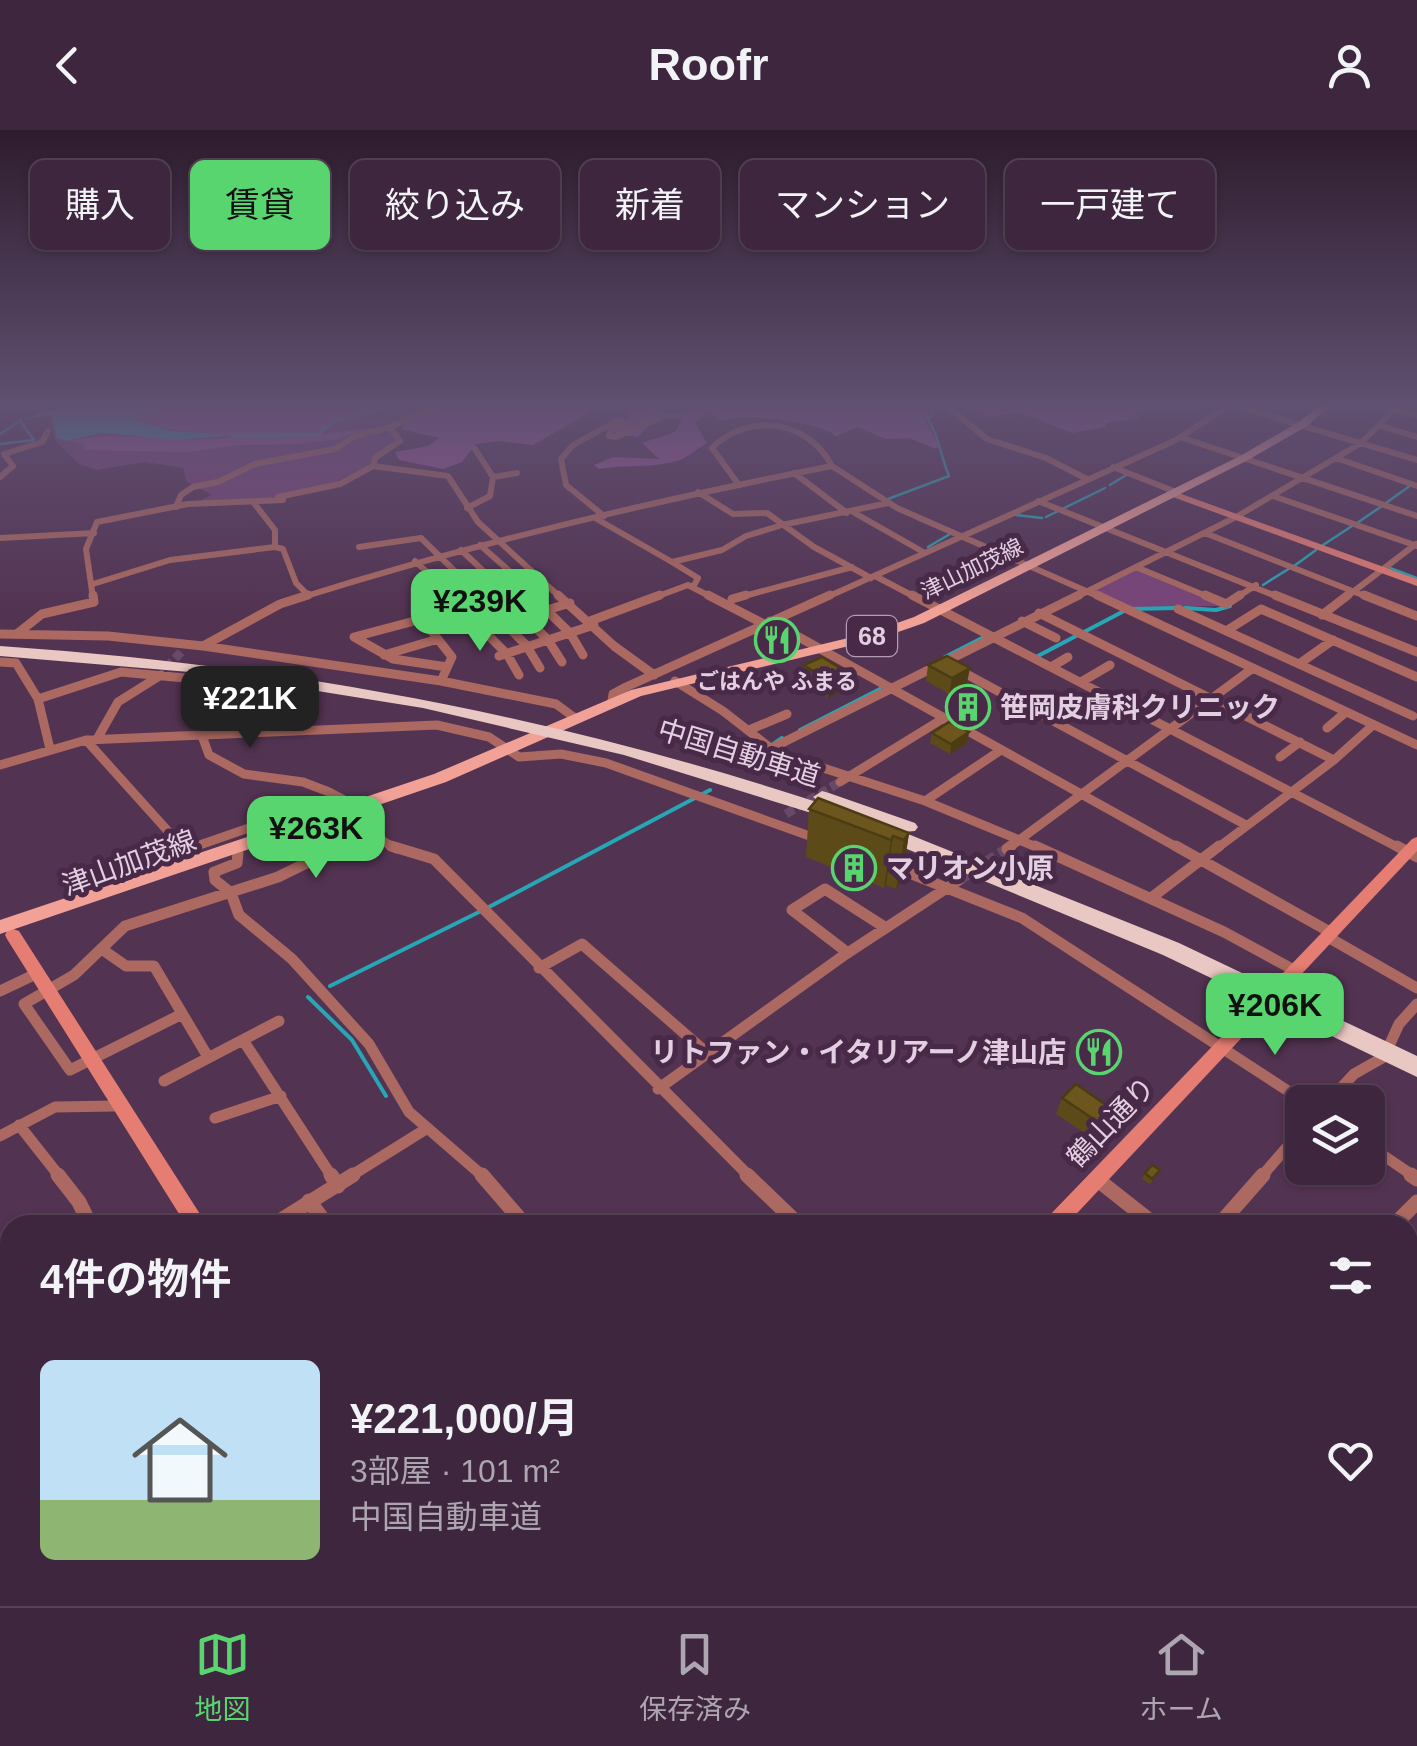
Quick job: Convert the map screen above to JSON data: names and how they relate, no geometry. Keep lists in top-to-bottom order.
{
  "streets": {
    "highway": ["中国自動車道"],
    "main road": ["津山加茂線", "68"],
    "street": ["鶴山通り"]
  },
  "crossings": [
    ["津山加茂線", "中国自動車道"]
  ],
  "places": {
    "restaurant": ["ごはんや ふまる", "リトファン・イタリアーノ津山店"],
    "building": ["笹岡皮膚科クリニック", "マリオン小原"]
  },
  "page": {
    "header": "Roofr",
    "chip": [
      "購入",
      "賃貸",
      "絞り込み",
      "新着",
      "マンション",
      "一戸建て"
    ],
    "price": [
      "¥239K",
      "¥221K",
      "¥263K",
      "¥206K"
    ],
    "heading": "4件の物件",
    "list": [
      {
        "name": "¥221,000/月",
        "note": "3部屋 · 101 m² · 中国自動車道"
      }
    ],
    "tabs": ["地図", "保存済み", "ホーム"]
  }
}
